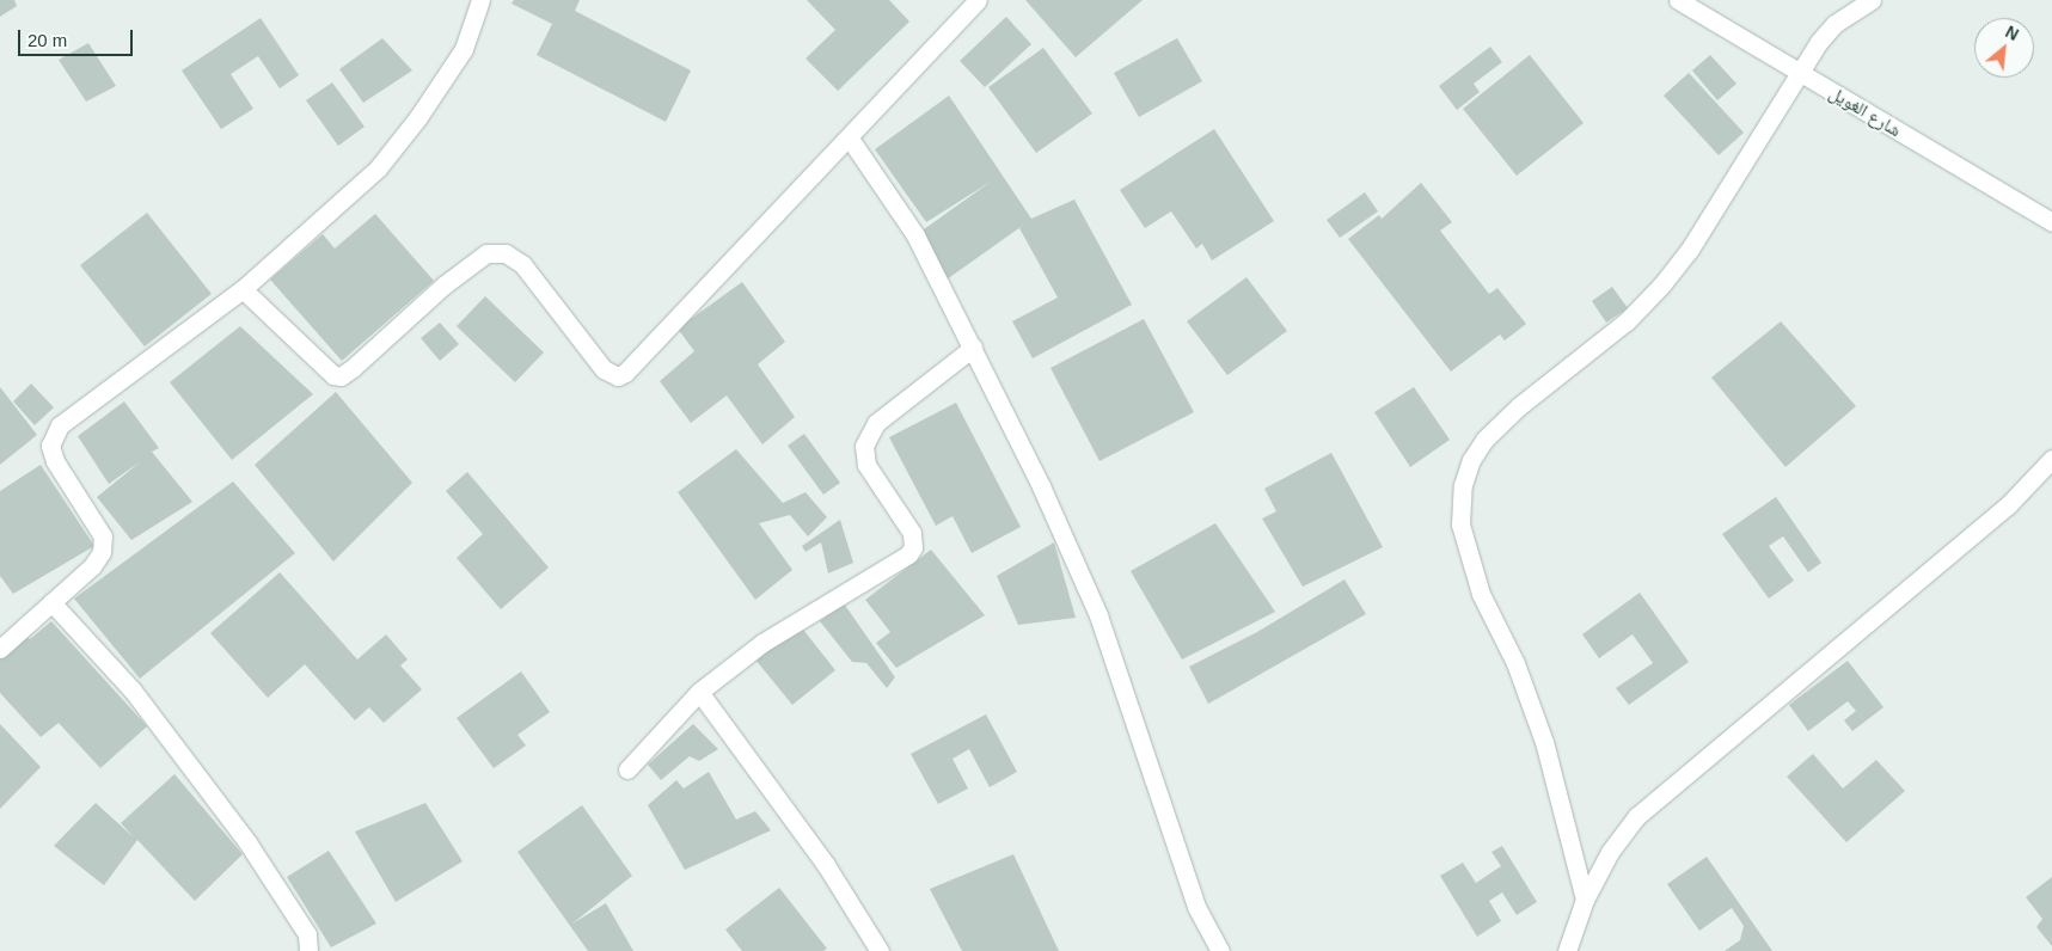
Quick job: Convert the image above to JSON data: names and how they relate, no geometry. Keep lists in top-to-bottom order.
{
  "streets": {
    "street": ["شارع الغويل"]
  },
  "scale_bar": "20 m",
  "north": "top right"
}
